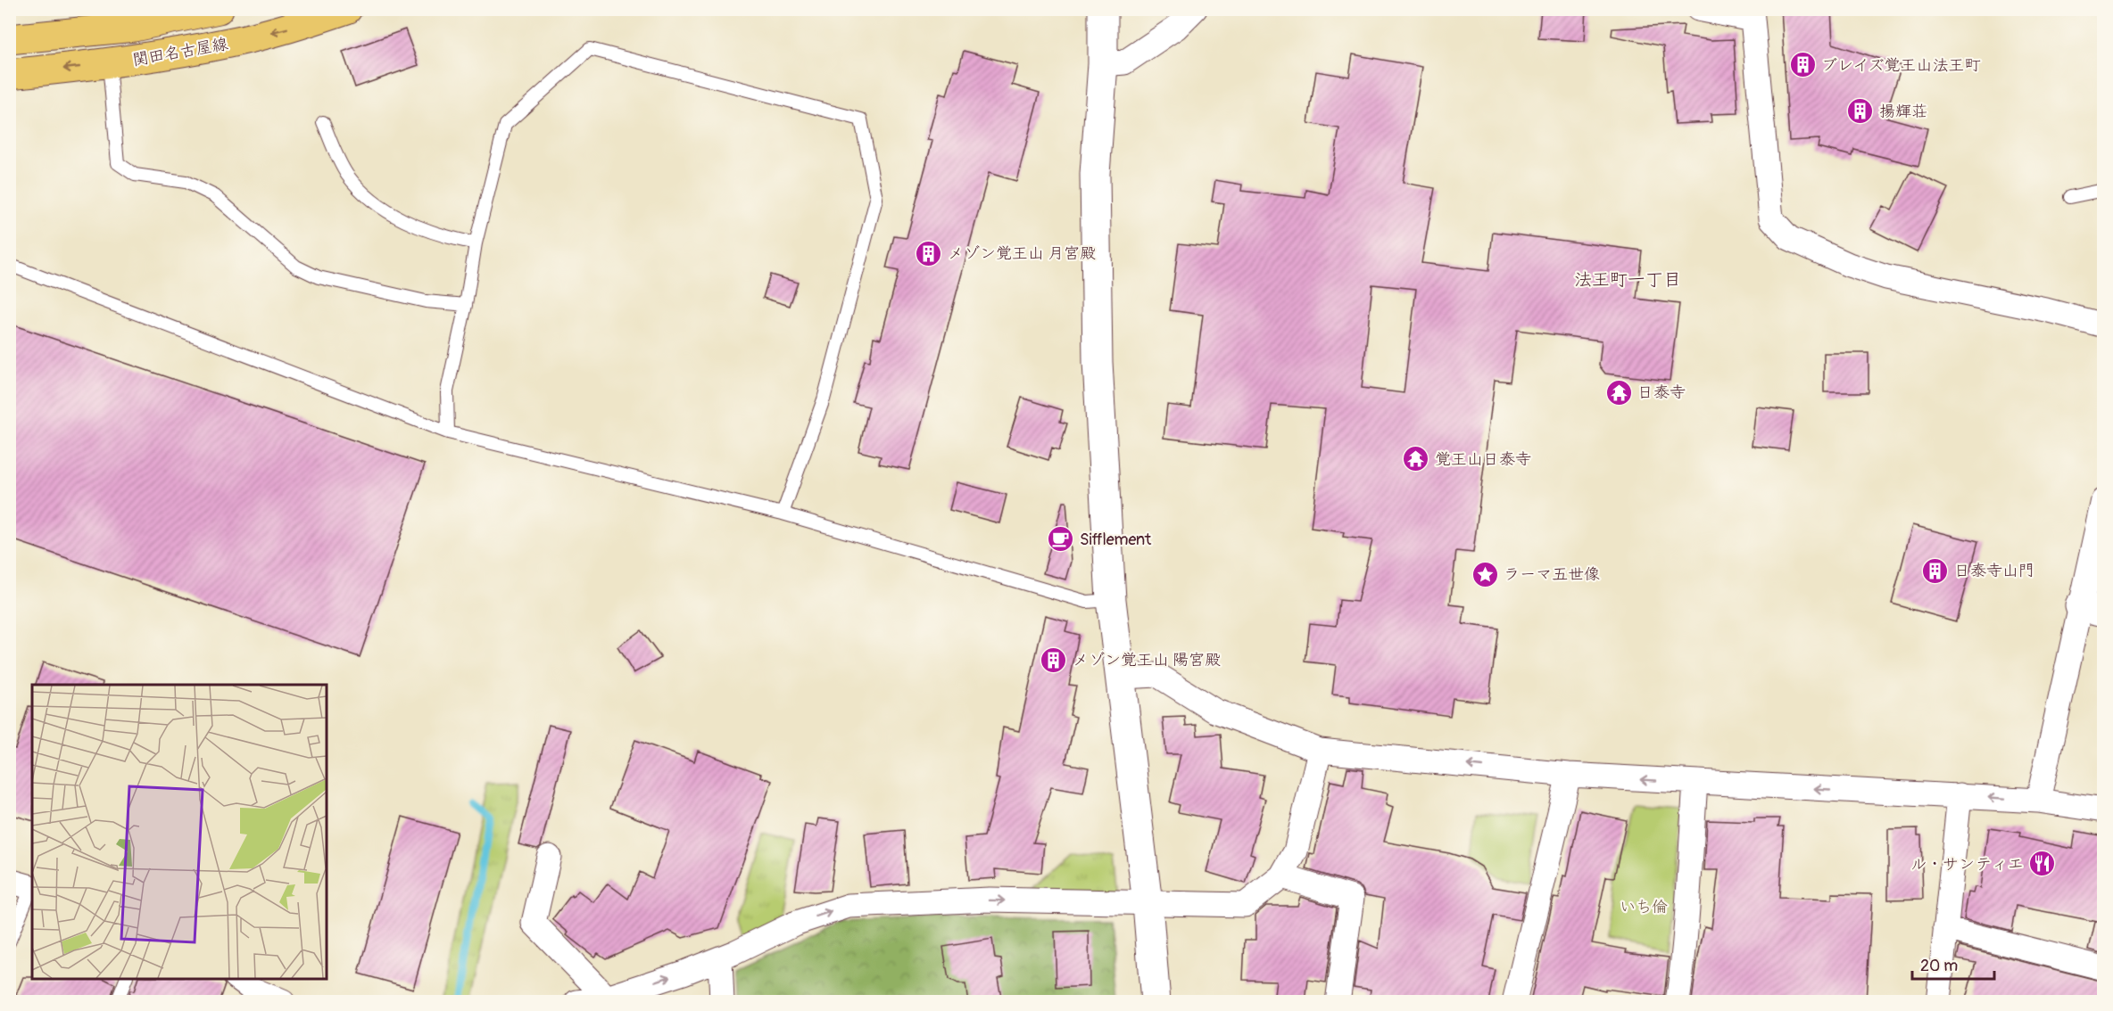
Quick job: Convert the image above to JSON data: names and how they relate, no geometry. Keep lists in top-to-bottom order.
{
  "streets": {
    "main road": ["関田名古屋線"]
  },
  "districts": ["法王町一丁目"],
  "parks": ["いち倫"],
  "places": {
    "building": [
      "ブレイズ覚王山法王町",
      "揚輝荘",
      "メゾン覚王山 月宮殿",
      "日泰寺山門",
      "メゾン覚王山 陽宮殿"
    ],
    "temple": ["日泰寺", "覚王山日泰寺"],
    "cafe": ["Sifflement"],
    "place": ["ラーマ五世像"],
    "restaurant": ["ル・サンティエ"]
  },
  "scale_bar": "20 m"
}
